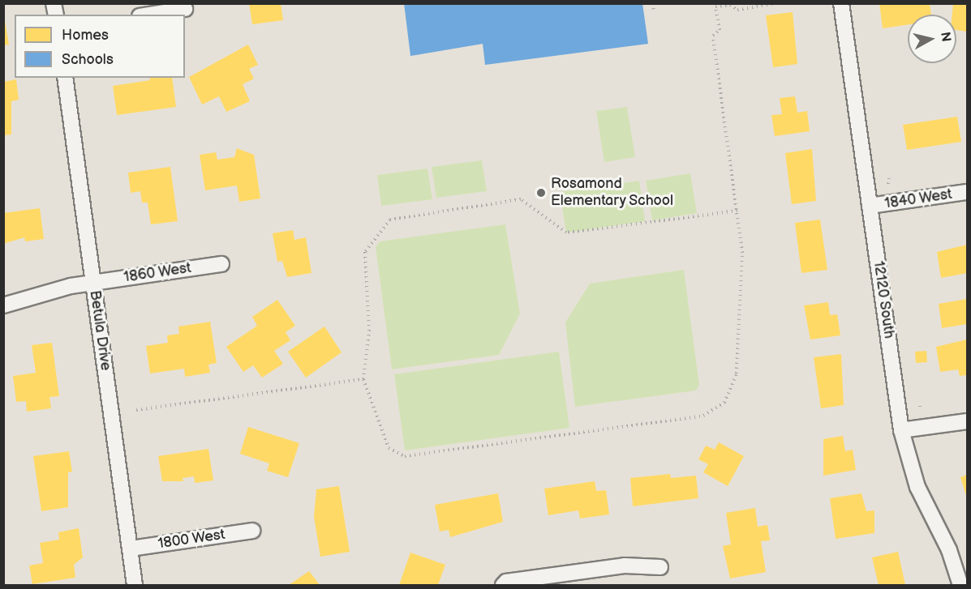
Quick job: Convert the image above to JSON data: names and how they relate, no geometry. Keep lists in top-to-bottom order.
{
  "streets": {
    "street": [
      "1840 West",
      "1860 West",
      "12120 South",
      "Betula Drive",
      "1800 West"
    ]
  },
  "crossings": [
    ["1840 West", "12120 South"],
    ["1860 West", "Betula Drive"],
    ["Betula Drive", "1800 West"]
  ],
  "places": ["Rosamond Elementary School"],
  "legend": ["Homes", "Schools"],
  "north": "right"
}
